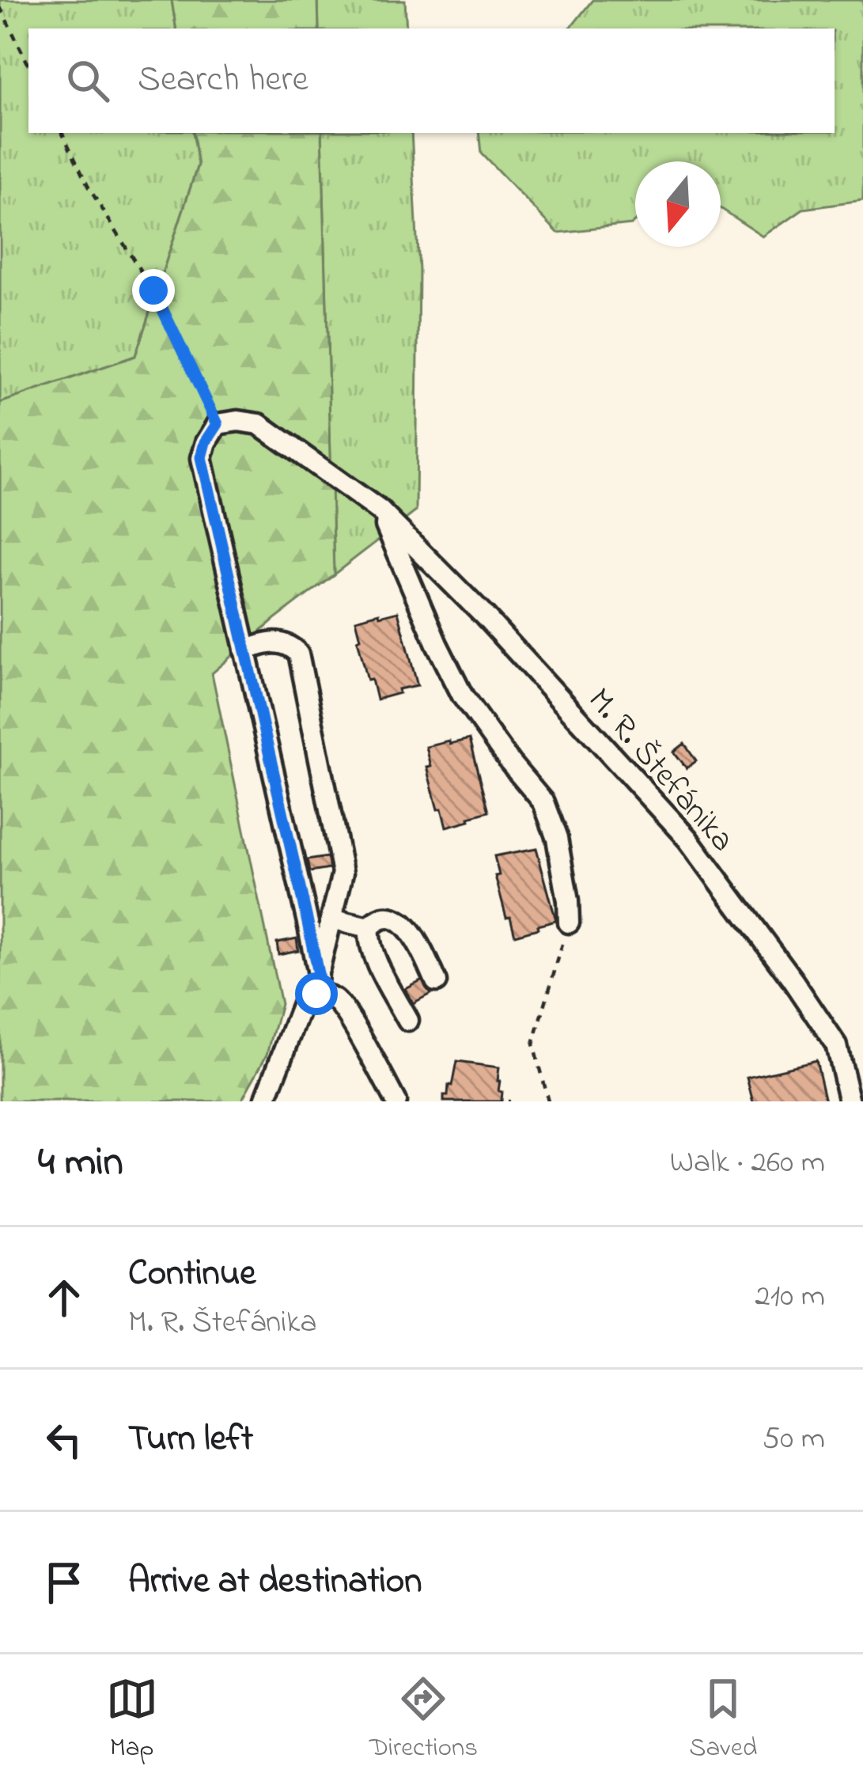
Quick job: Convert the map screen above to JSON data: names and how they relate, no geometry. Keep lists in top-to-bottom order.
{
  "streets": {
    "street": ["M. R. Štefánika"]
  },
  "north": "bottom",
  "page": {
    "search": "Search here",
    "heading": ["4 min", "Walk · 260 m"],
    "list": [
      ["Continue", "M. R. Štefánika", "210 m"],
      ["Turn left", "50 m"],
      "Arrive at destination"
    ],
    "nav": ["Map", "Directions", "Saved"]
  }
}
